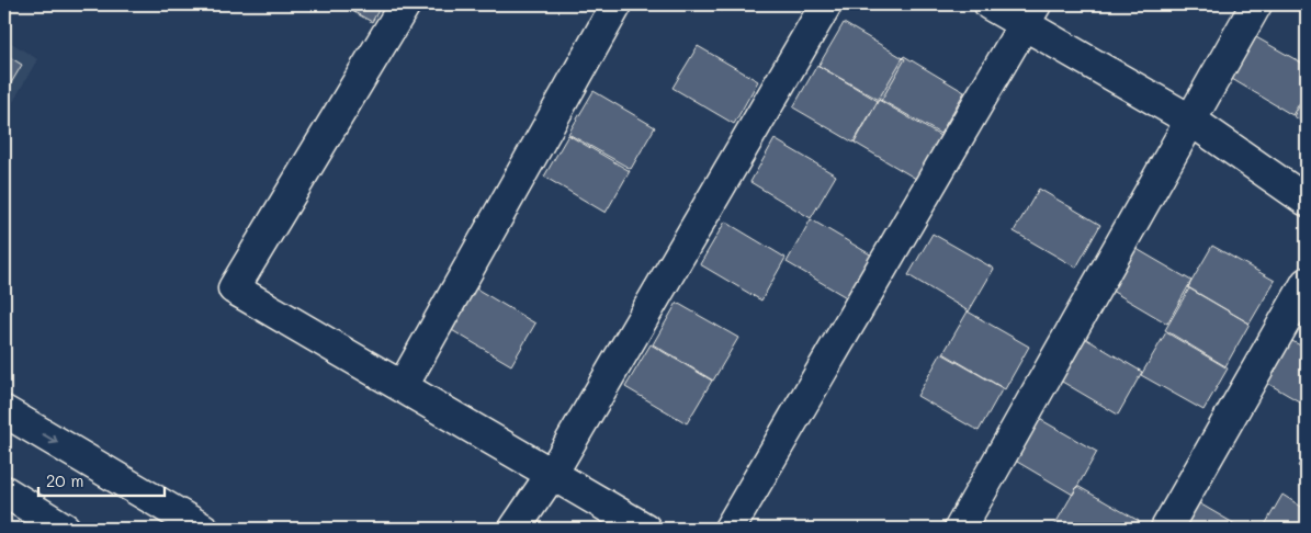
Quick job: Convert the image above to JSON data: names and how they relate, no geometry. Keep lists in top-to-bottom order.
{
  "scale_bar": "20 m"
}
